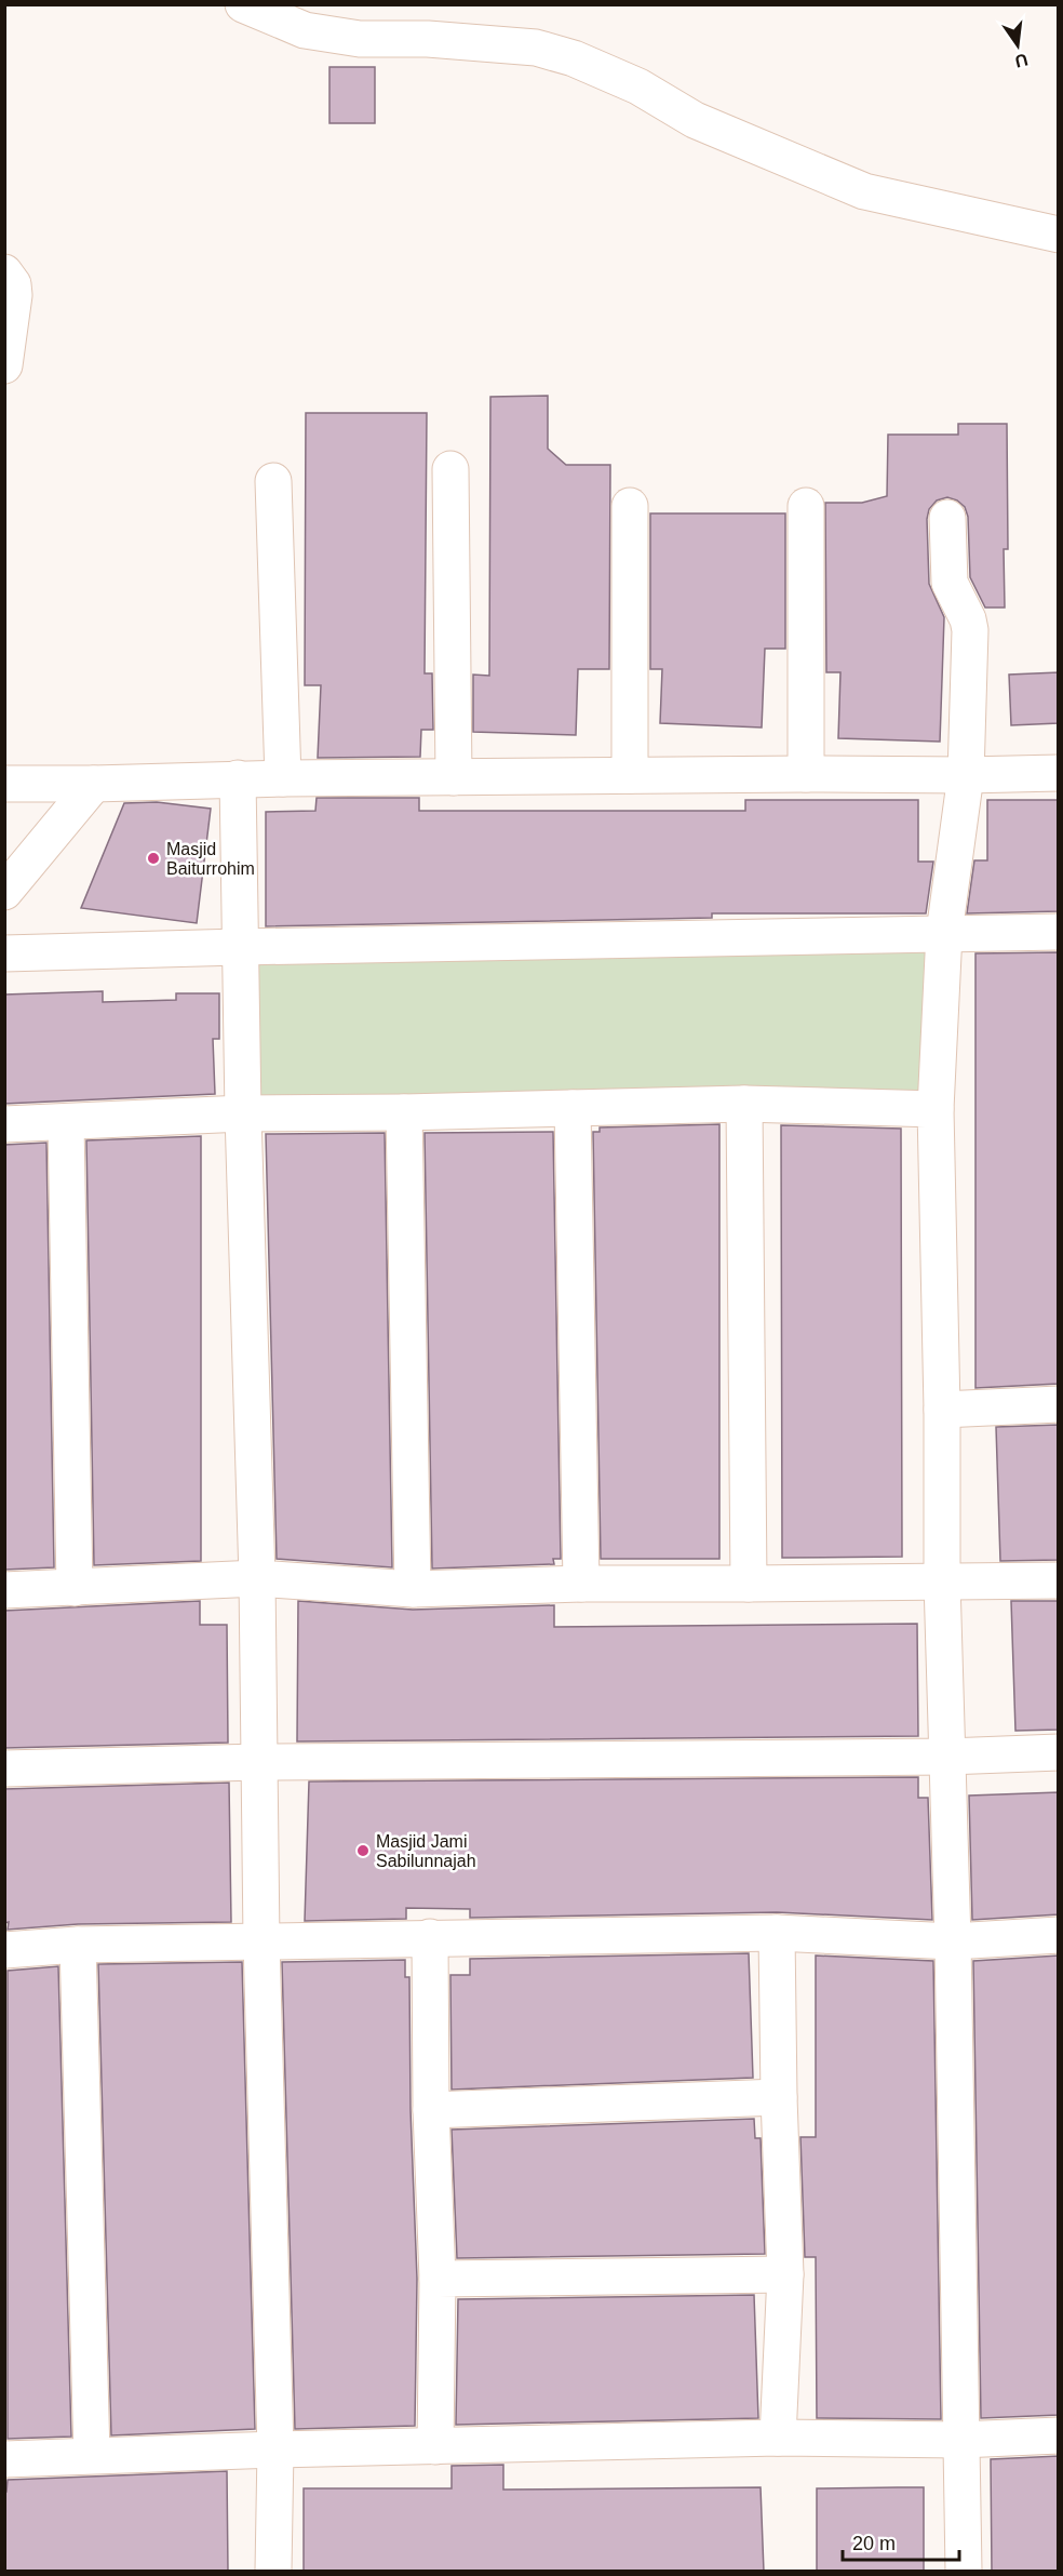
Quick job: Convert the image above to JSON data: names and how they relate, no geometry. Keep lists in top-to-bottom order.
{
  "places": ["Masjid Baiturrohim", "Masjid Jami Sabilunnajah"],
  "scale_bar": "20 m",
  "north": "bottom"
}
